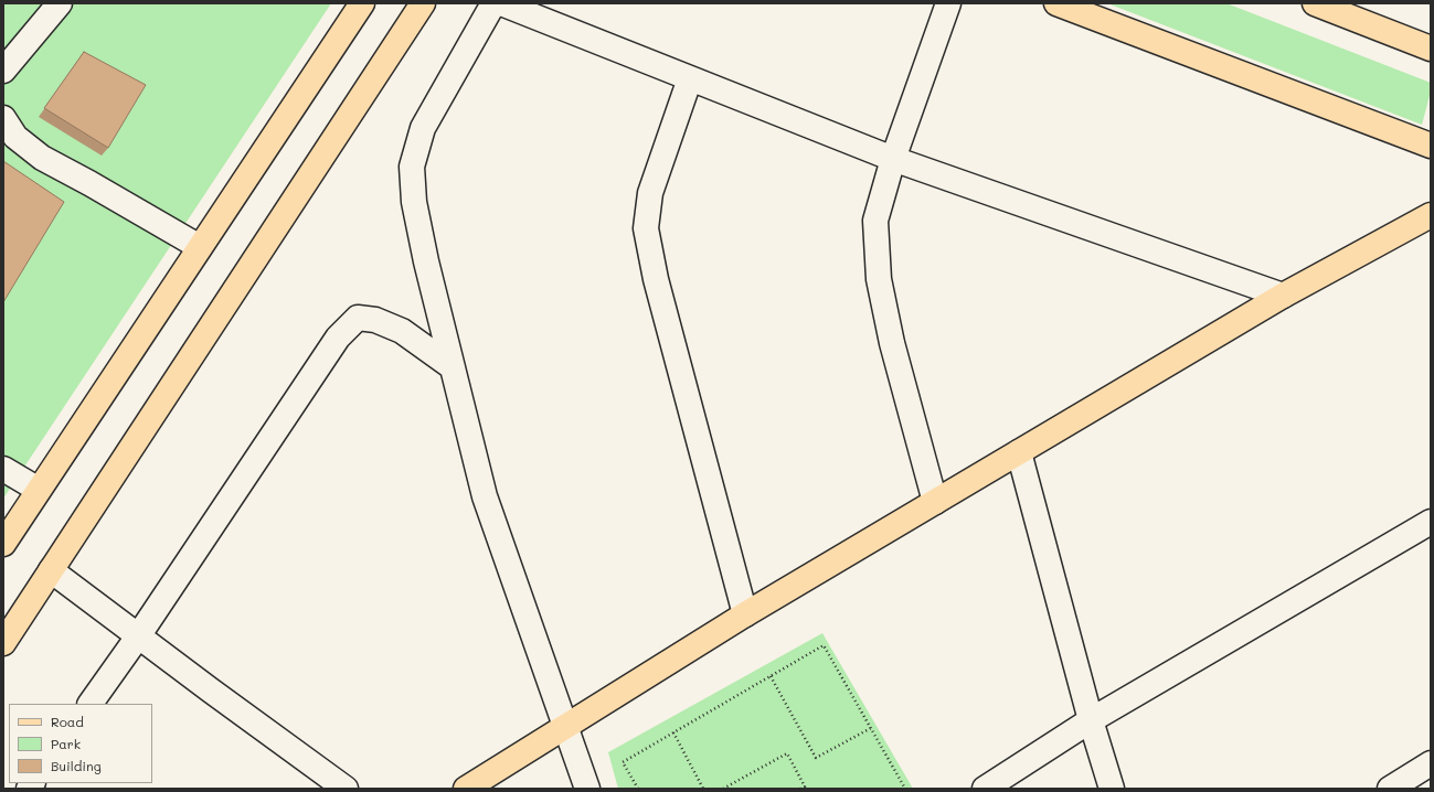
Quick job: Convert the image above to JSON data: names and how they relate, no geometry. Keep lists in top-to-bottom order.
{
  "legend": ["Road", "Park", "Building"]
}
